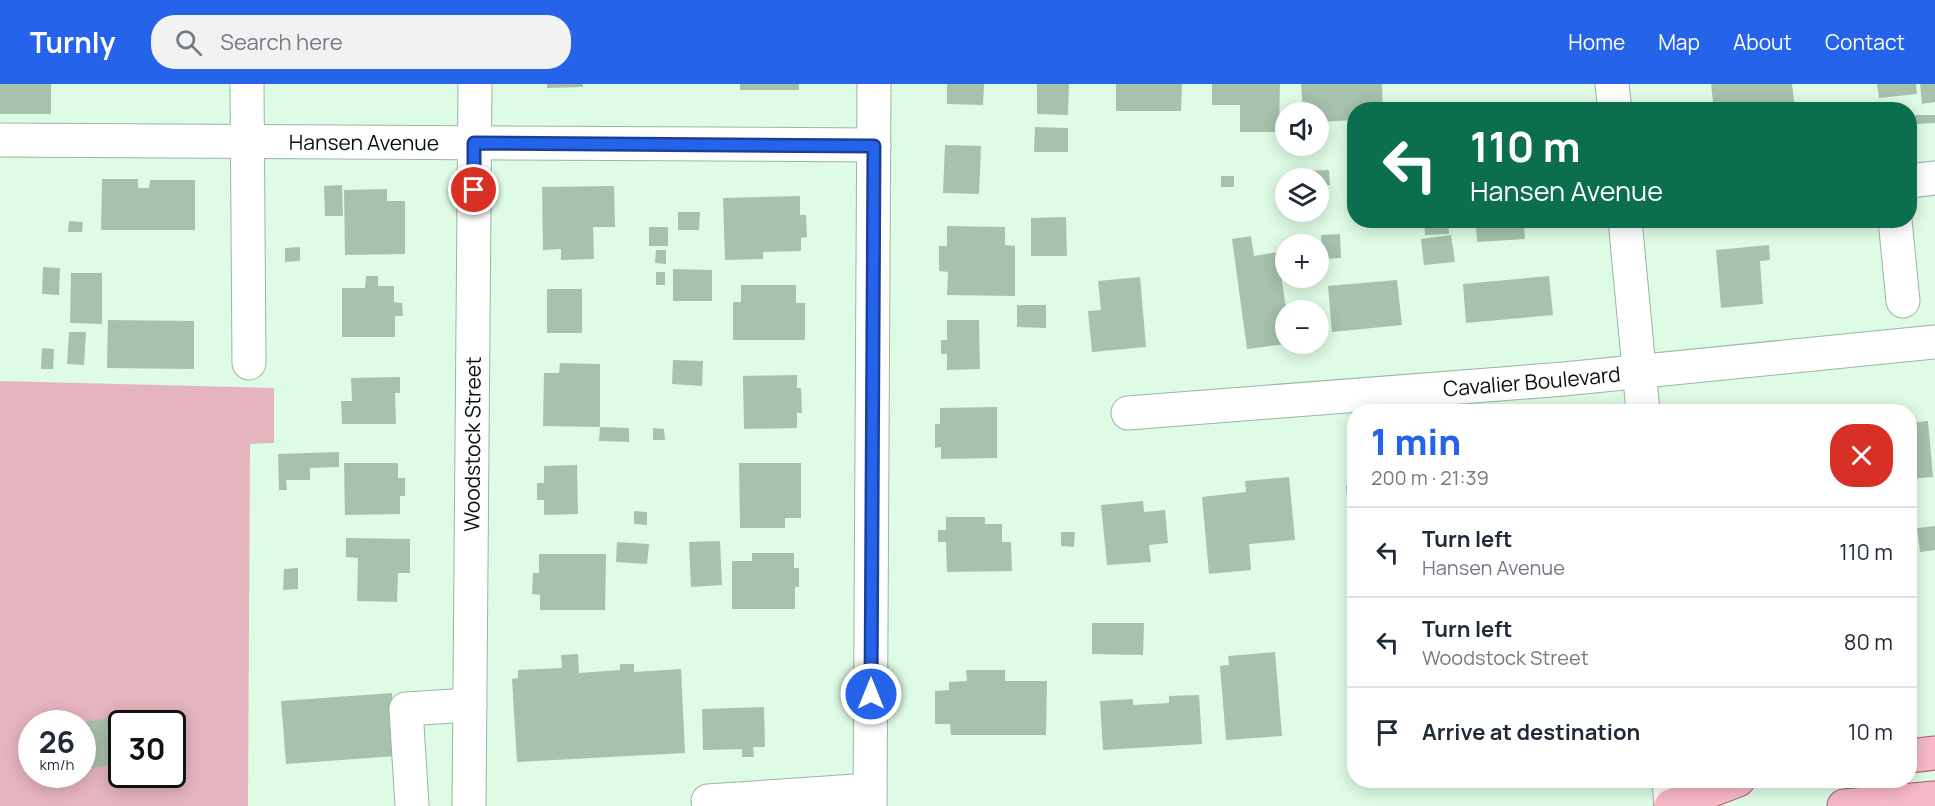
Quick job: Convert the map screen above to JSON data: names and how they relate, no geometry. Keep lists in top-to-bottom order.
{
  "streets": {
    "street": ["Hansen Avenue", "Cavalier Boulevard", "Woodstock Street"]
  },
  "crossings": [
    ["Hansen Avenue", "Woodstock Street"]
  ],
  "page": {
    "header": "Turnly",
    "search": "Search here",
    "nav": [
      "Home",
      "Map",
      "About",
      "Contact"
    ],
    "map_buttons": ["+", "−"],
    "turn": ["110 m", "Hansen Avenue"],
    "heading": ["1 min", "200 m · 21:39"],
    "list": [
      {
        "name": "Turn left",
        "note": "Hansen Avenue",
        "value": "110 m"
      },
      {
        "name": "Turn left",
        "note": "Woodstock Street",
        "value": "80 m"
      },
      {
        "name": "Arrive at destination",
        "value": "10 m"
      }
    ],
    "speed": "26 km/h",
    "limit": "30"
  }
}
